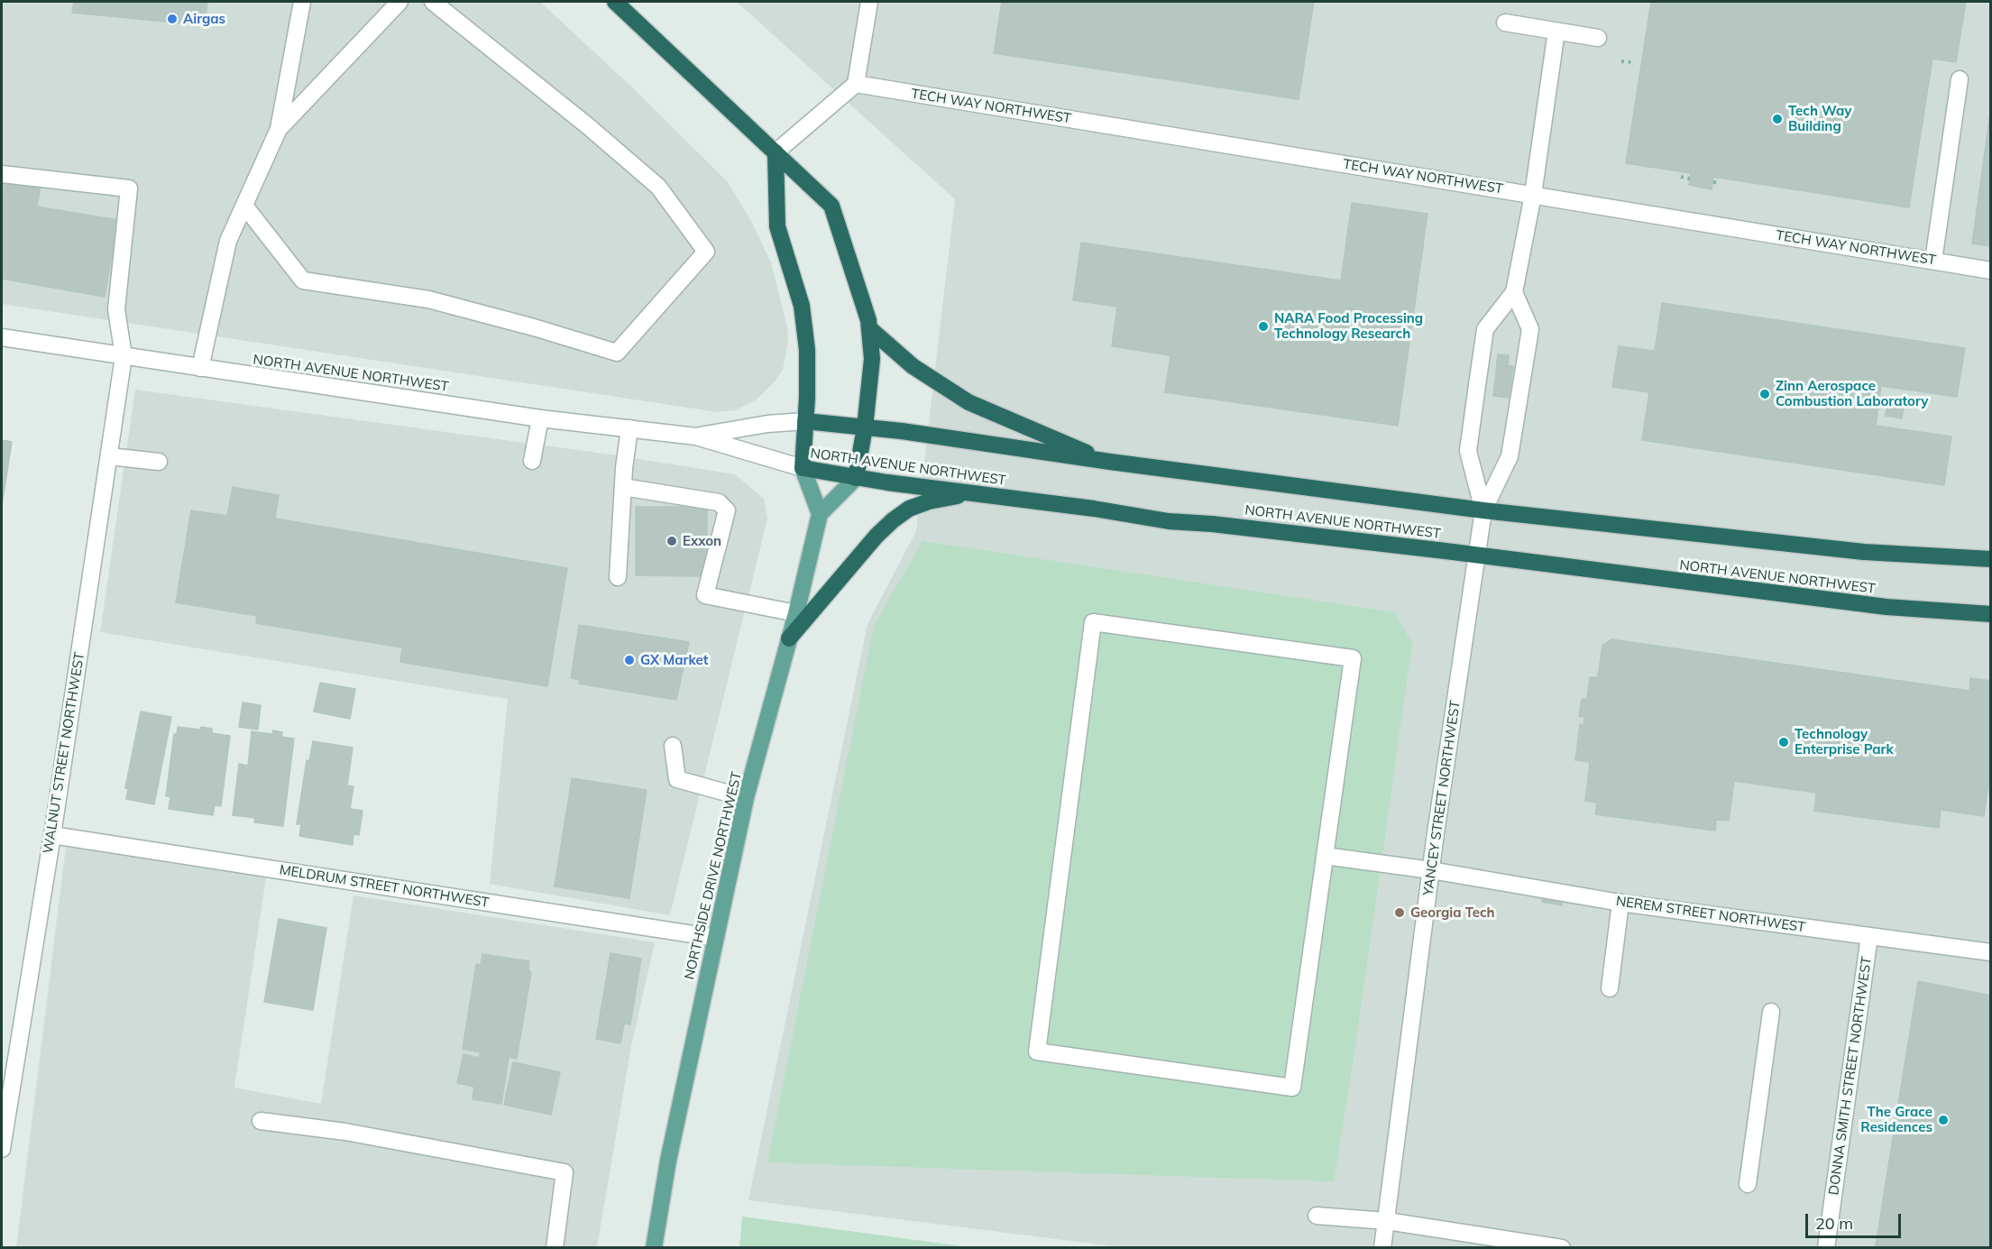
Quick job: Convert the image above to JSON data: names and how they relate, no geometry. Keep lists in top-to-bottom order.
{
  "streets": {
    "highway": ["NORTH AVENUE NORTHWEST"],
    "main road": ["NORTHSIDE DRIVE NORTHWEST"],
    "street": [
      "TECH WAY NORTHWEST",
      "WALNUT STREET NORTHWEST",
      "YANCEY STREET NORTHWEST",
      "MELDRUM STREET NORTHWEST",
      "NEREM STREET NORTHWEST",
      "DONNA SMITH STREET NORTHWEST"
    ]
  },
  "crossings": [
    ["NORTH AVENUE NORTHWEST", "WALNUT STREET NORTHWEST"],
    ["NORTH AVENUE NORTHWEST", "YANCEY STREET NORTHWEST"],
    ["WALNUT STREET NORTHWEST", "MELDRUM STREET NORTHWEST"],
    ["YANCEY STREET NORTHWEST", "NEREM STREET NORTHWEST"],
    ["NORTHSIDE DRIVE NORTHWEST", "MELDRUM STREET NORTHWEST"],
    ["NEREM STREET NORTHWEST", "DONNA SMITH STREET NORTHWEST"]
  ],
  "places": [
    "Airgas",
    "Tech Way Building",
    "NARA Food Processing Technology Research",
    "Zinn Aerospace Combustion Laboratory",
    "Exxon",
    "GX Market",
    "Technology Enterprise Park",
    "Georgia Tech",
    "The Grace Residences"
  ],
  "scale_bar": "20 m"
}
